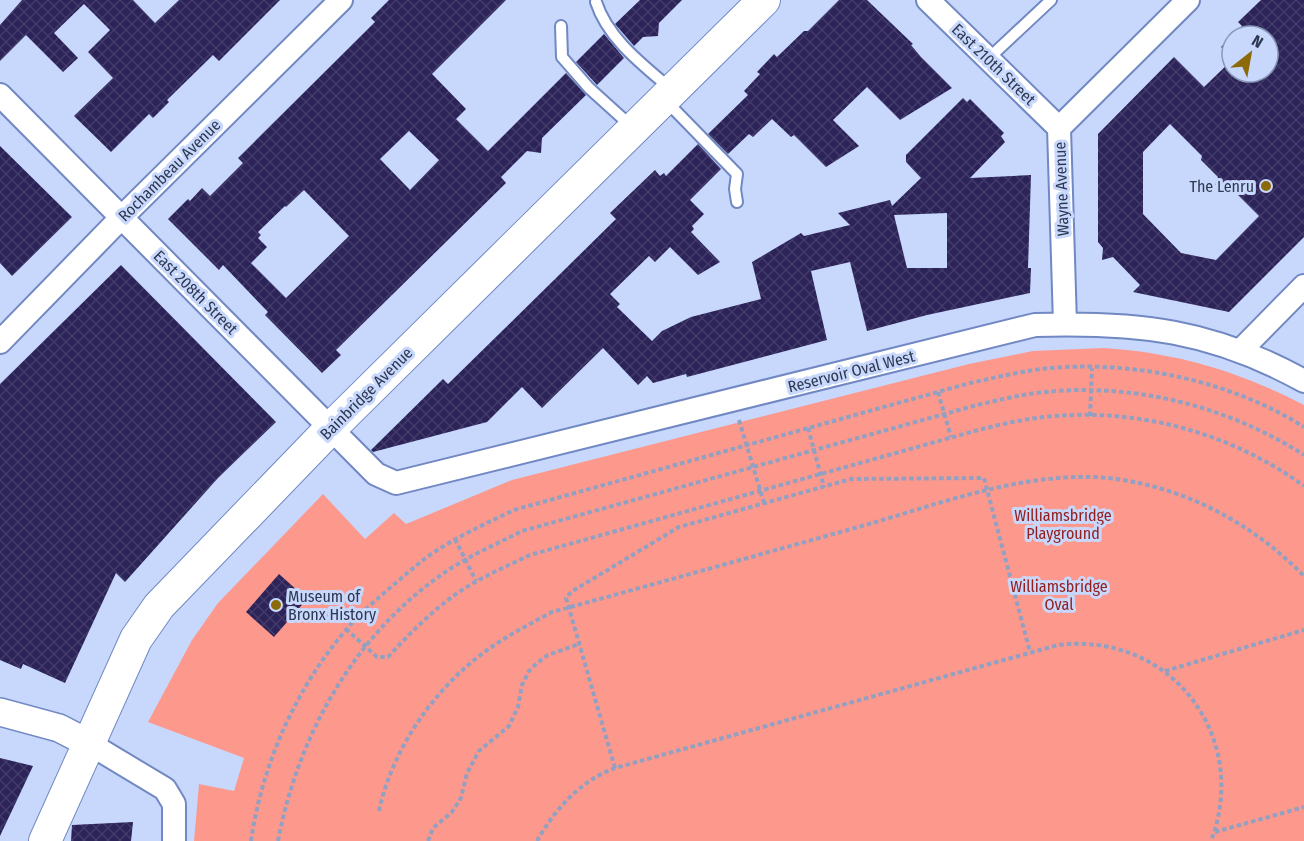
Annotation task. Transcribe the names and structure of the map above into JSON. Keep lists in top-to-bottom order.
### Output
{
  "streets": {
    "main road": ["Bainbridge Avenue"],
    "street": [
      "East 210th Street",
      "Rochambeau Avenue",
      "Wayne Avenue",
      "East 208th Street",
      "Reservoir Oval West"
    ]
  },
  "crossings": [
    ["East 210th Street", "Wayne Avenue"],
    ["Rochambeau Avenue", "East 208th Street"],
    ["Wayne Avenue", "Reservoir Oval West"],
    ["East 208th Street", "Reservoir Oval West"],
    ["East 208th Street", "Bainbridge Avenue"]
  ],
  "parks": ["Williamsbridge Playground", "Williamsbridge Oval"],
  "places": ["The Lenru", "Museum of Bronx History"],
  "north": "top right"
}
